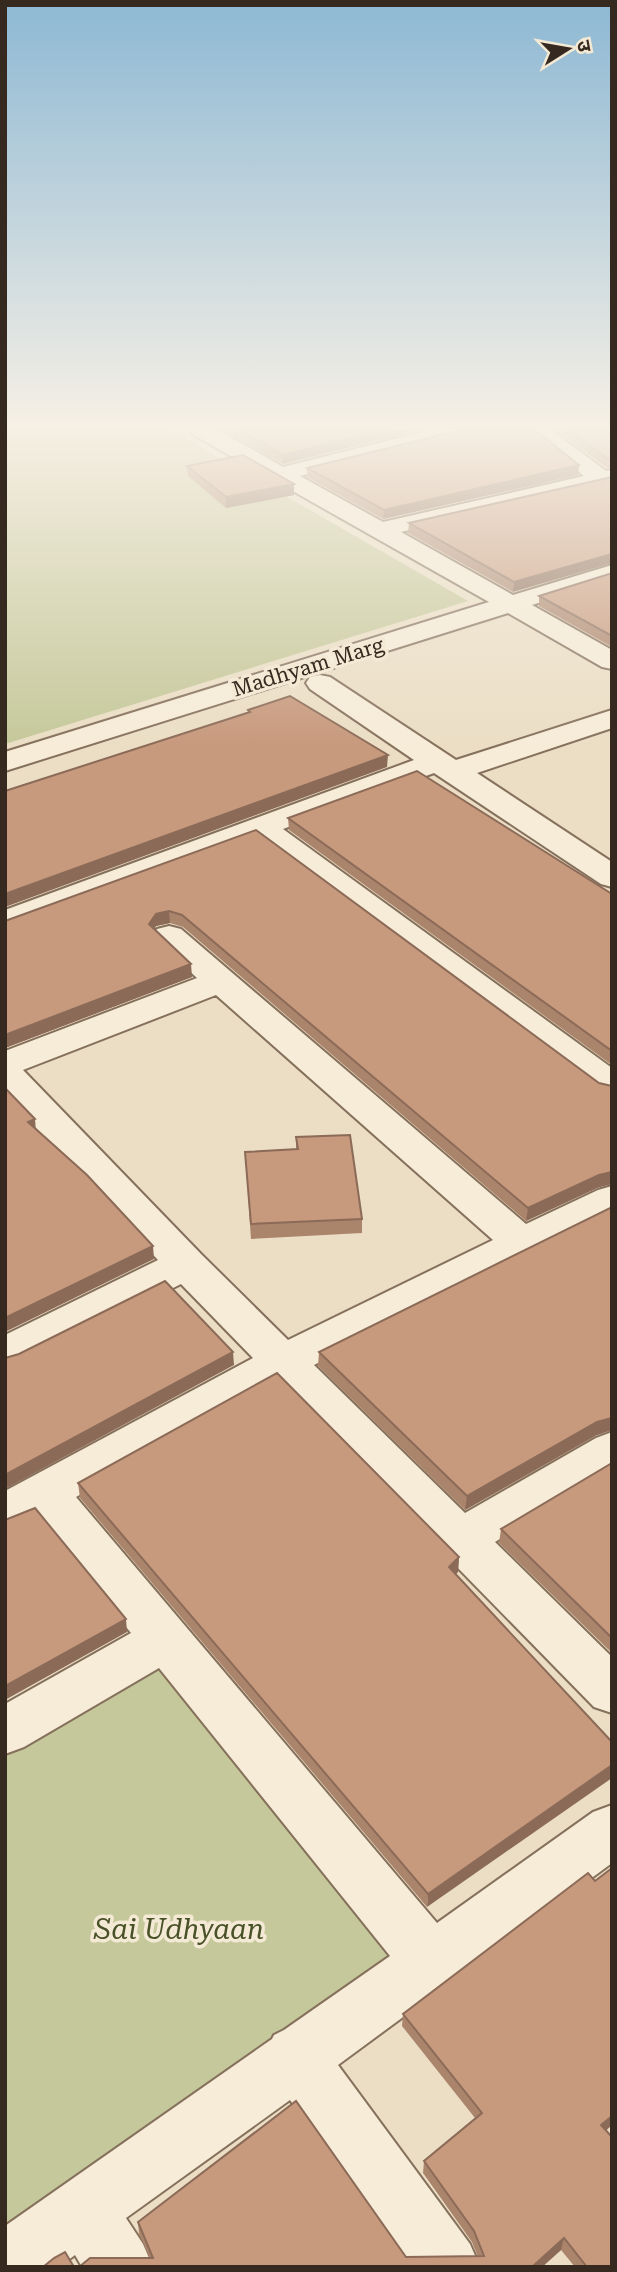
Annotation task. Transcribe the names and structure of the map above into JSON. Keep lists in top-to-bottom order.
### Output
{
  "streets": {
    "street": ["Madhyam Marg"]
  },
  "parks": ["Sai Udhyaan"],
  "north": "right"
}
